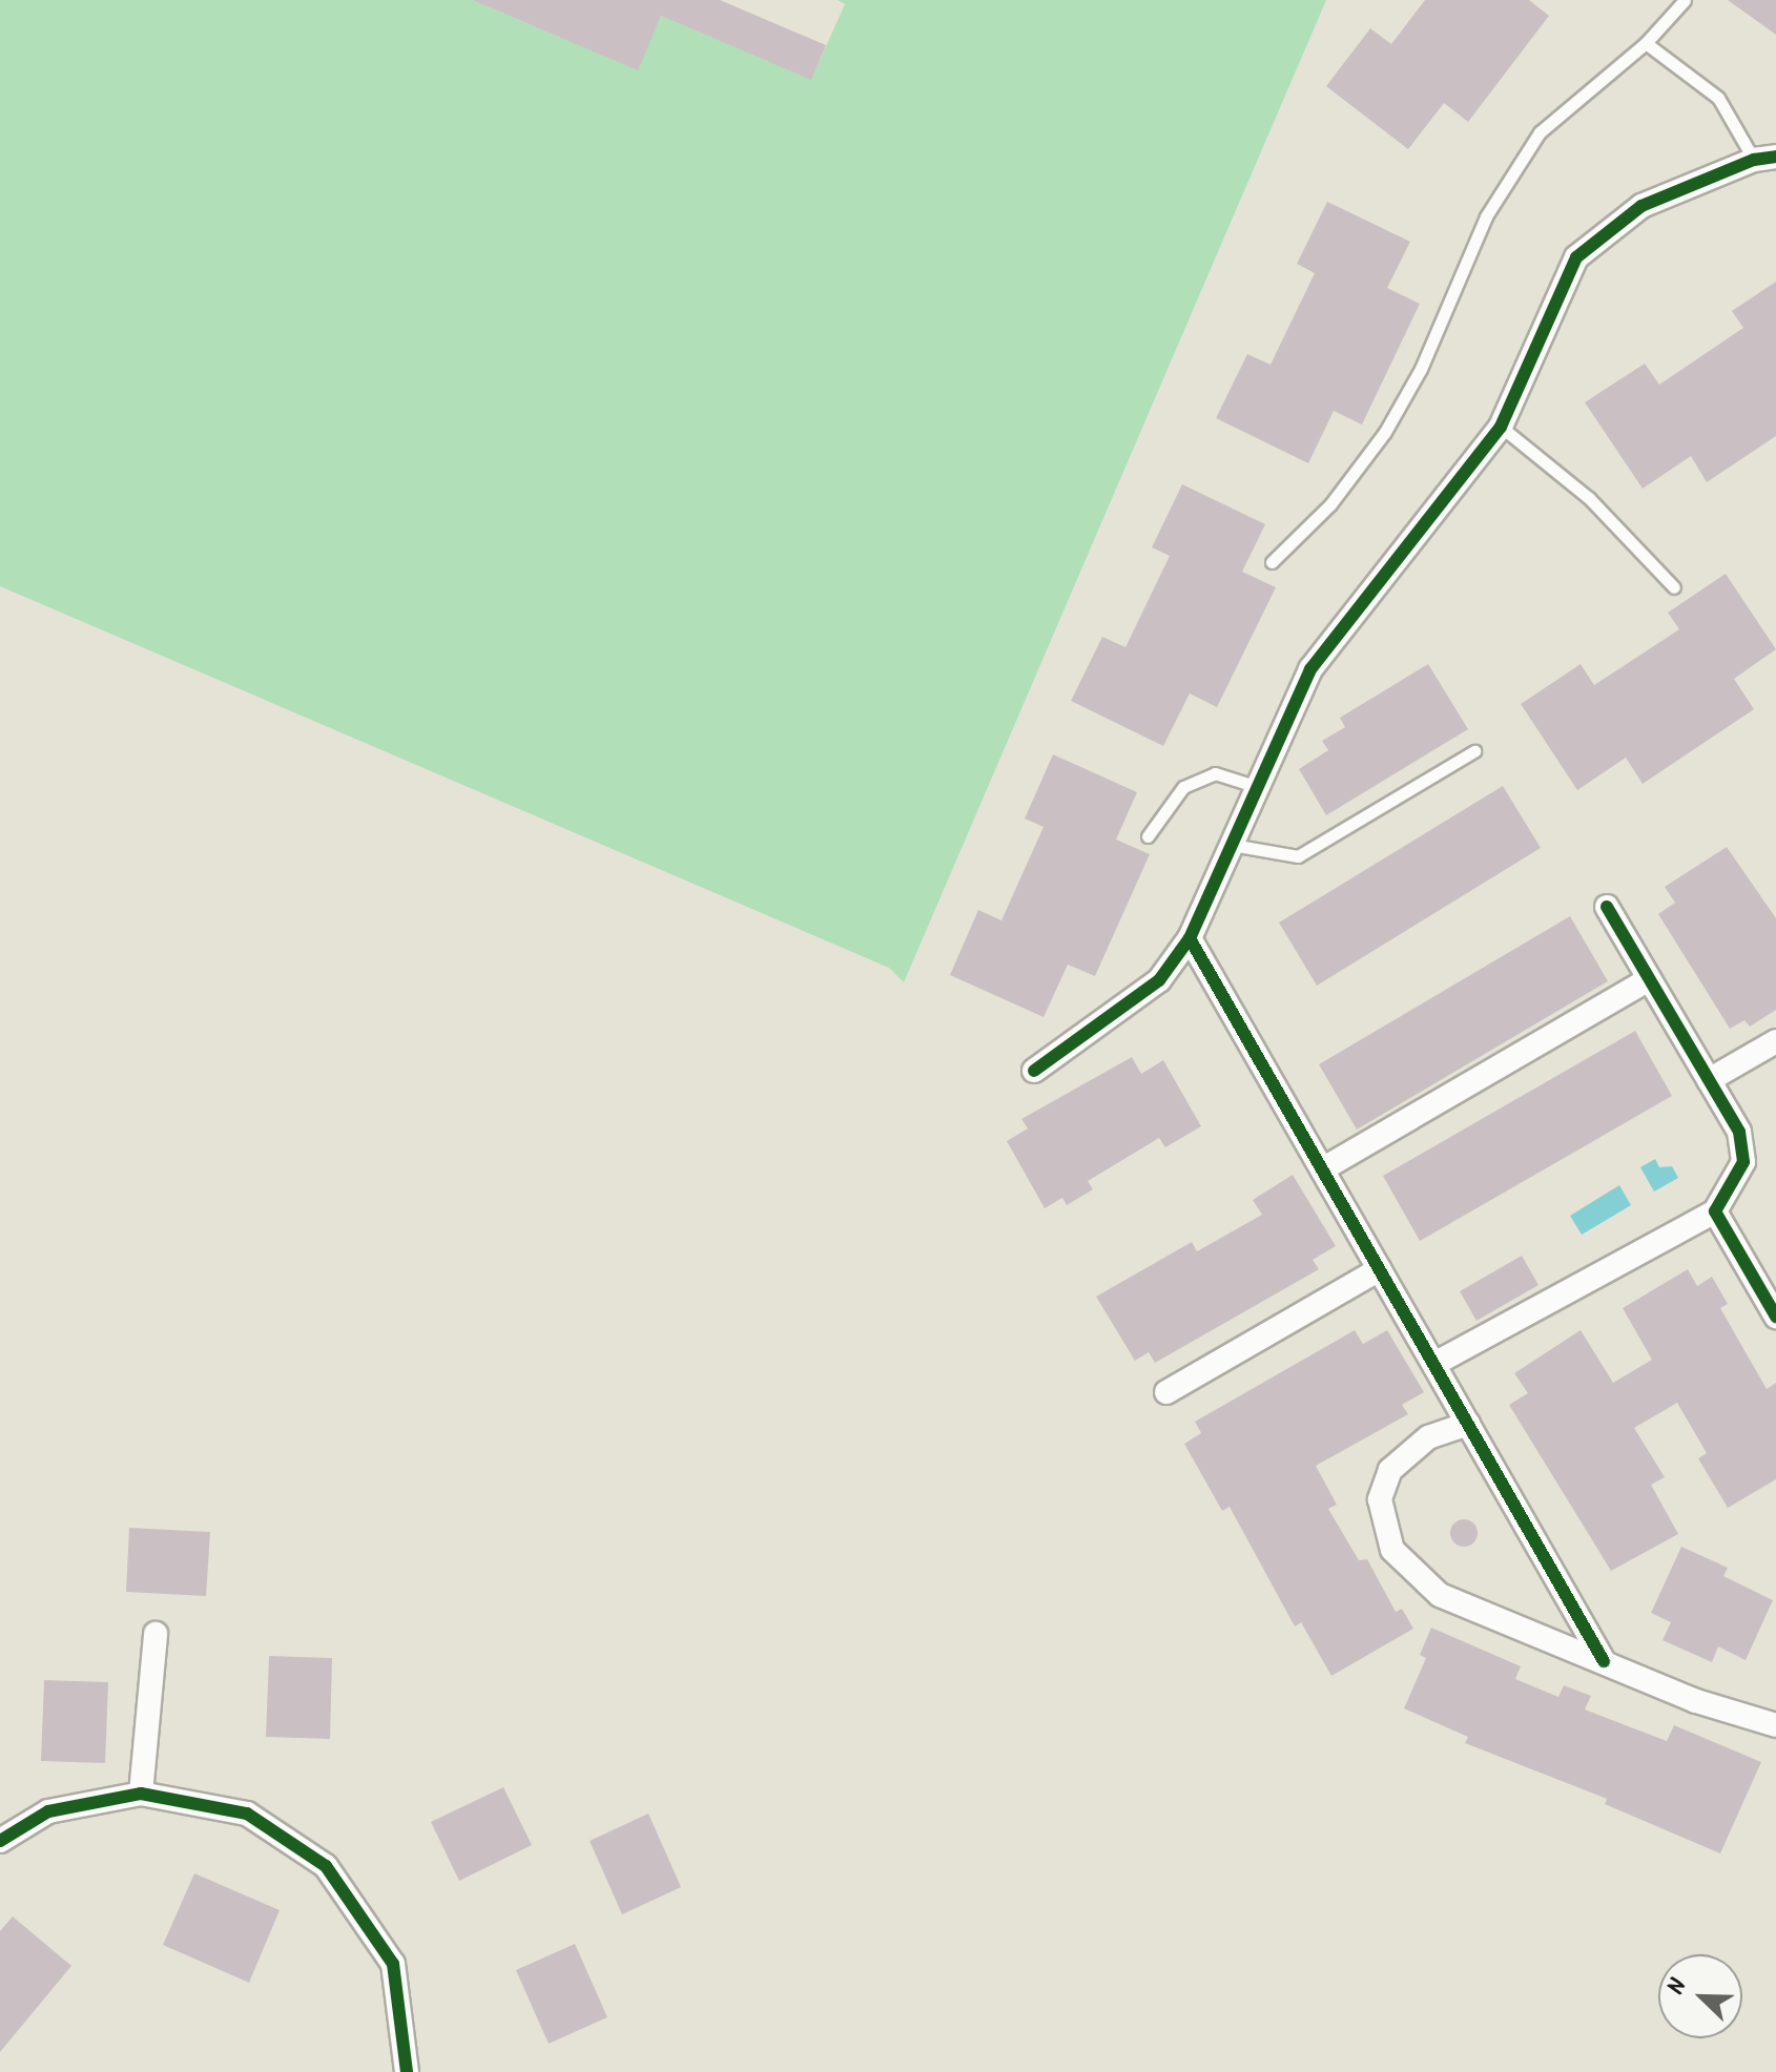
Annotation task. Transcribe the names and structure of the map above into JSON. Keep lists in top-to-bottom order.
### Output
{
  "north": "top left"
}
